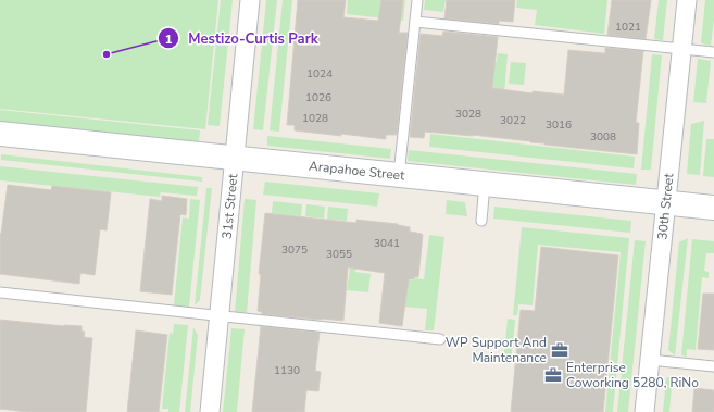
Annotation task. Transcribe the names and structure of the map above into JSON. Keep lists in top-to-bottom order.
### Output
{
  "streets": {
    "street": ["Arapahoe Street", "31st Street", "30th Street"]
  },
  "crossings": [
    ["Arapahoe Street", "31st Street"],
    ["Arapahoe Street", "30th Street"]
  ],
  "places": {
    "other": ["Mestizo-Curtis Park"],
    "office": ["WP Support And Maintenance", "Enterprise Coworking 5280, RiNo"]
  },
  "house_numbers": [
    "1021",
    "1024",
    "1026",
    "3028",
    "1028",
    "3022",
    "3016",
    "3008",
    "3041",
    "3075",
    "3055",
    "1130"
  ]
}
